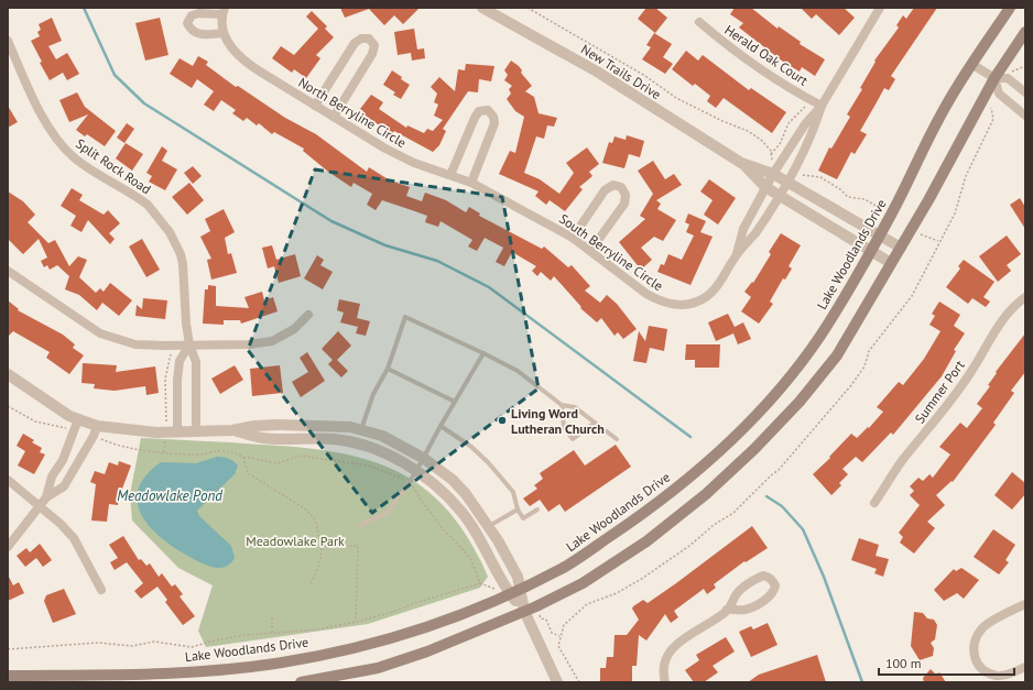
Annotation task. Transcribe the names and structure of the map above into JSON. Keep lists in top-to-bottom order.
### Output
{
  "streets": {
    "main road": ["Lake Woodlands Drive"],
    "street": [
      "Herald Oak Court",
      "New Trails Drive",
      "North Berryline Circle",
      "Split Rock Road",
      "South Berryline Circle",
      "Summer Port"
    ]
  },
  "crossings": [
    ["Herald Oak Court", "South Berryline Circle"],
    ["New Trails Drive", "South Berryline Circle"],
    ["New Trails Drive", "Lake Woodlands Drive"],
    ["North Berryline Circle", "South Berryline Circle"]
  ],
  "water": ["Meadowlake Pond"],
  "parks": ["Meadowlake Park"],
  "places": ["Living Word Lutheran Church"],
  "scale_bar": "100 m"
}
